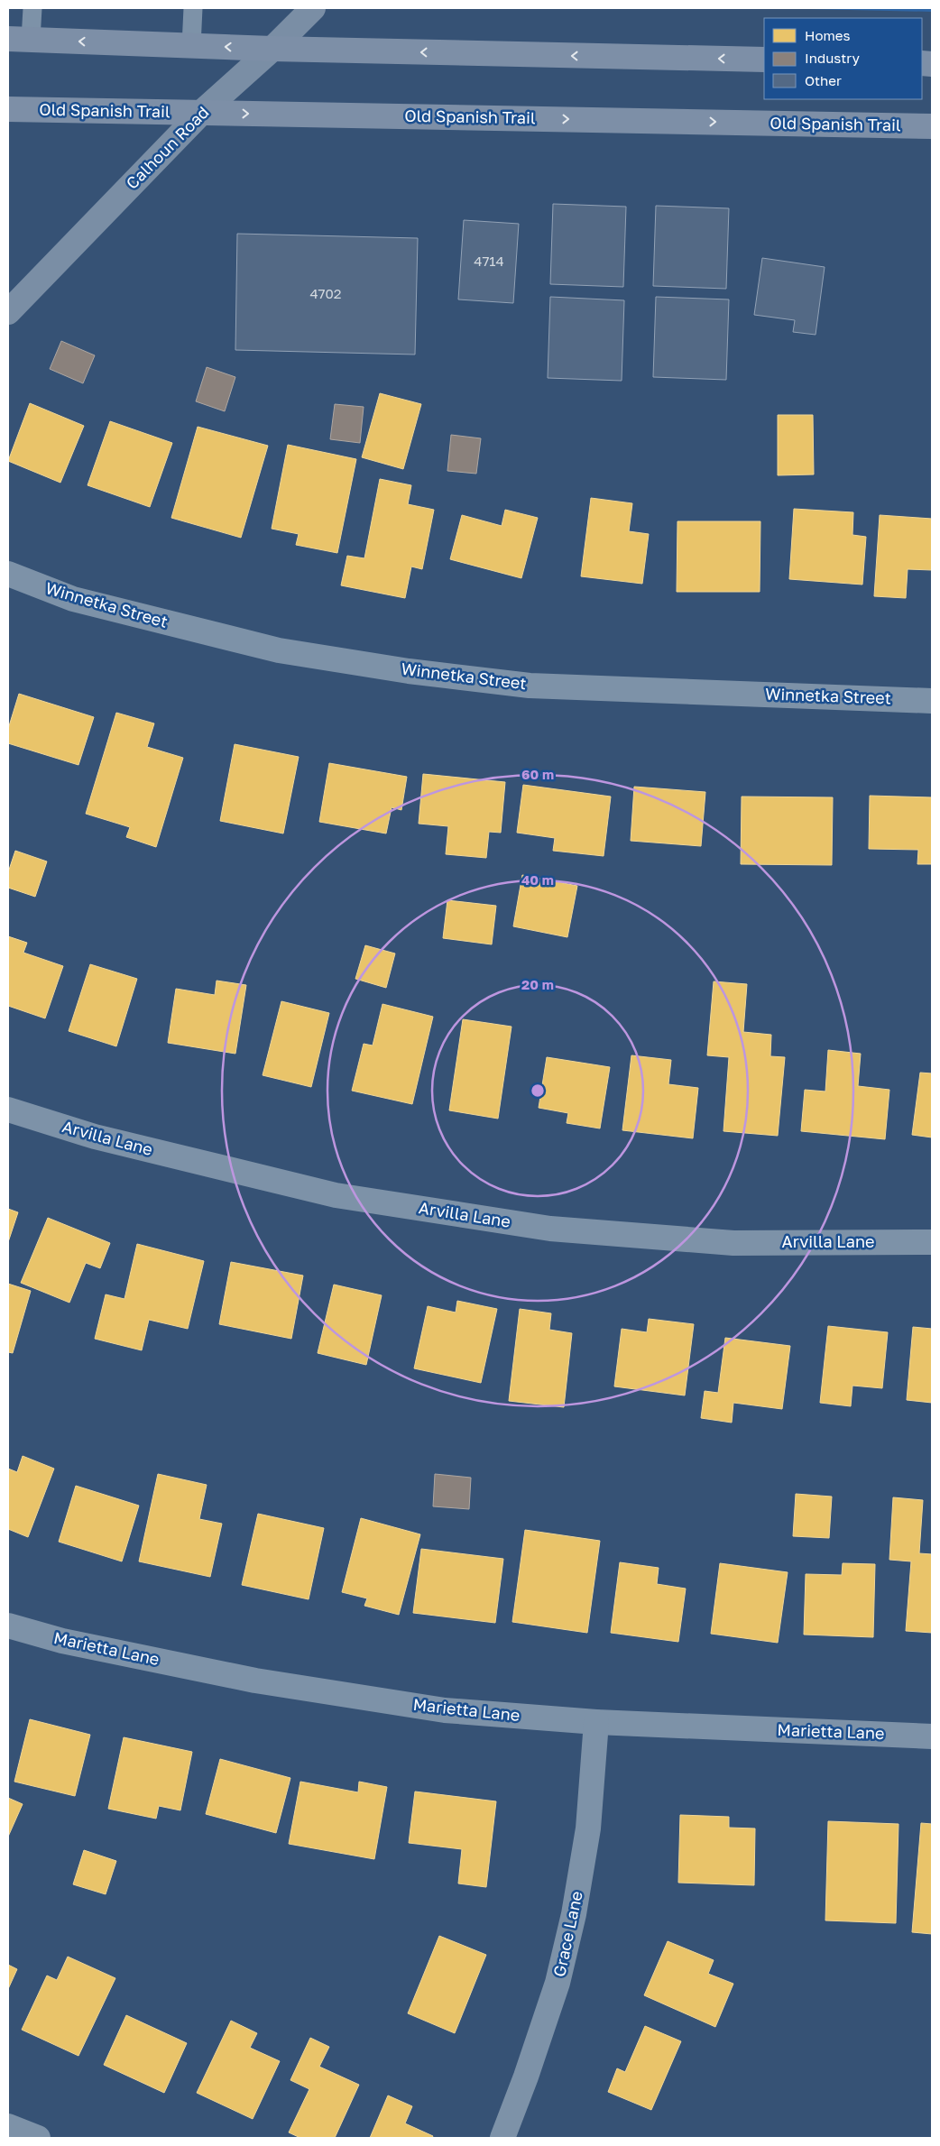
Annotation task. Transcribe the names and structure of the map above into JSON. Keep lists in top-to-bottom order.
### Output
{
  "streets": {
    "main road": ["Old Spanish Trail"],
    "street": [
      "Calhoun Road",
      "Winnetka Street",
      "Arvilla Lane",
      "Marietta Lane",
      "Grace Lane"
    ]
  },
  "crossings": [
    ["Old Spanish Trail", "Calhoun Road"],
    ["Marietta Lane", "Grace Lane"]
  ],
  "house_numbers": ["4714", "4702"],
  "legend": ["Homes", "Industry", "Other"],
  "rings": ["60 m", "40 m", "20 m"]
}
